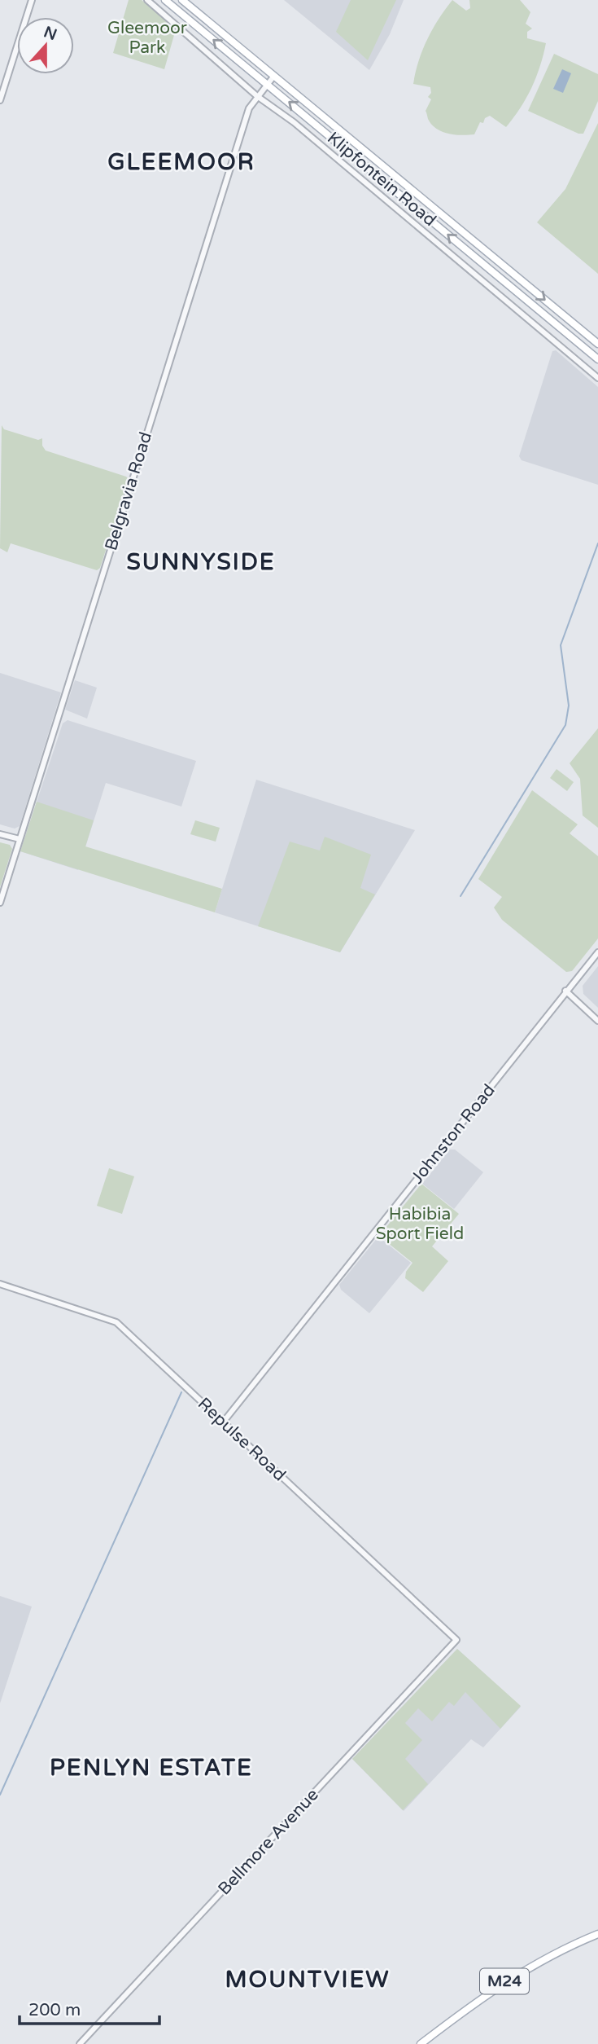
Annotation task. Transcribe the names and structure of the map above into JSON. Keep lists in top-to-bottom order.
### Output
{
  "streets": {
    "main road": ["Klipfontein Road", "M24"],
    "street": [
      "Belgravia Road",
      "Johnston Road",
      "Repulse Road",
      "Bellmore Avenue"
    ]
  },
  "crossings": [
    ["Klipfontein Road", "Belgravia Road"],
    ["Johnston Road", "Repulse Road"],
    ["Repulse Road", "Bellmore Avenue"]
  ],
  "districts": [
    "GLEEMOOR",
    "SUNNYSIDE",
    "PENLYN ESTATE",
    "MOUNTVIEW"
  ],
  "parks": ["Gleemoor Park", "Habibia Sport Field"],
  "scale_bar": "200 m",
  "north": "top"
}
